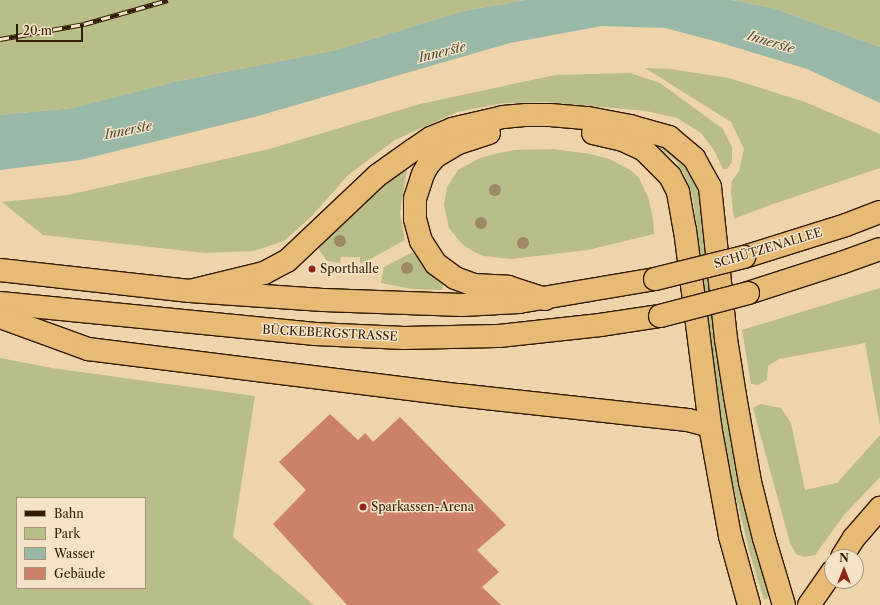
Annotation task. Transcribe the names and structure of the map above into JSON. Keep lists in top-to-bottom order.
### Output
{
  "streets": {
    "highway": ["SCHÜTZENALLEE", "BÜCKEBERGSTRASSE"]
  },
  "water": ["Innerste"],
  "places": ["Sporthalle", "Sparkassen-Arena"],
  "legend": [
    "Bahn",
    "Park",
    "Wasser",
    "Gebäude"
  ],
  "scale_bar": "20 m",
  "north": "top"
}
